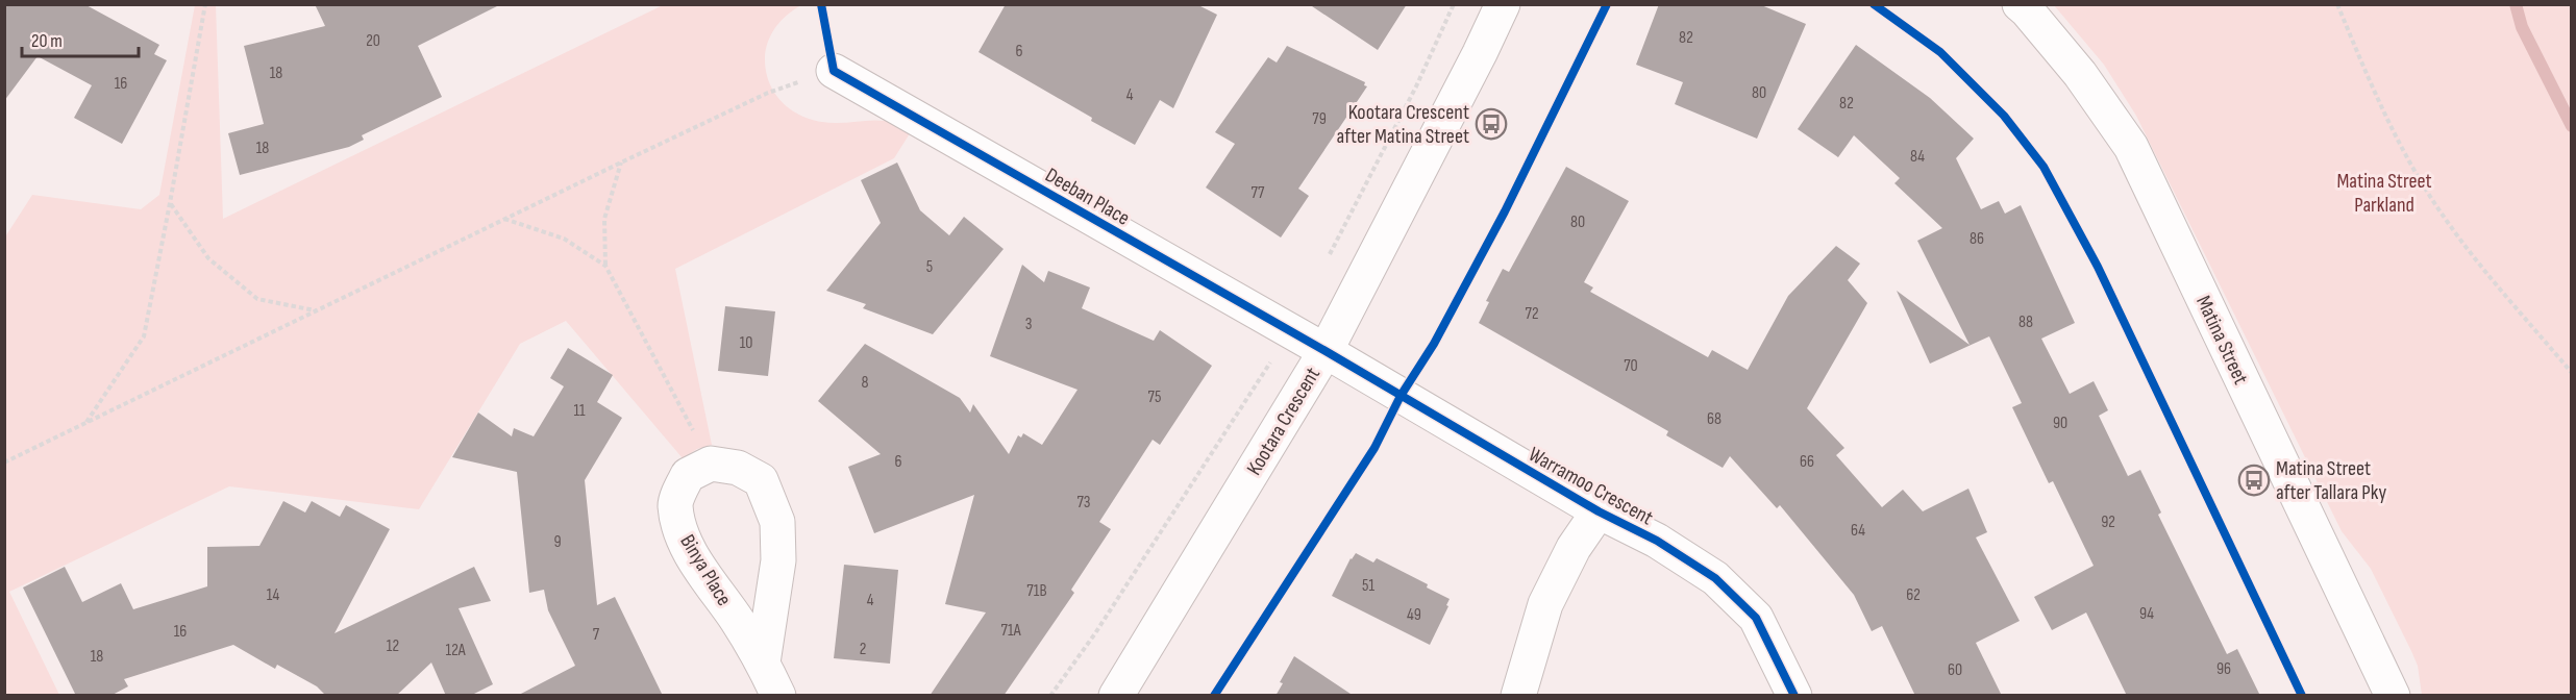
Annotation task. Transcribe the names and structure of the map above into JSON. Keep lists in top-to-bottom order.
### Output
{
  "streets": {
    "street": [
      "Deeban Place",
      "Matina Street",
      "Kootara Crescent",
      "Warramoo Crescent",
      "Binya Place"
    ]
  },
  "crossings": [
    ["Deeban Place", "Kootara Crescent"],
    ["Deeban Place", "Warramoo Crescent"],
    ["Kootara Crescent", "Warramoo Crescent"]
  ],
  "parks": ["Matina Street Parkland"],
  "places": {
    "bus stop": ["Kootara Crescent after Matina Street", "Matina Street after Tallara Pky"]
  },
  "house_numbers": [
    "82",
    "20",
    "6",
    "18",
    "16",
    "80",
    "4",
    "82",
    "79",
    "18",
    "84",
    "77",
    "80",
    "86",
    "5",
    "72",
    "88",
    "3",
    "10",
    "70",
    "8",
    "75",
    "11",
    "68",
    "90",
    "6",
    "66",
    "73",
    "92",
    "64",
    "9",
    "51",
    "71B",
    "14",
    "62",
    "4",
    "94",
    "49",
    "71A",
    "16",
    "7",
    "12",
    "2",
    "12A",
    "18",
    "96",
    "60"
  ],
  "scale_bar": "20 m"
}
